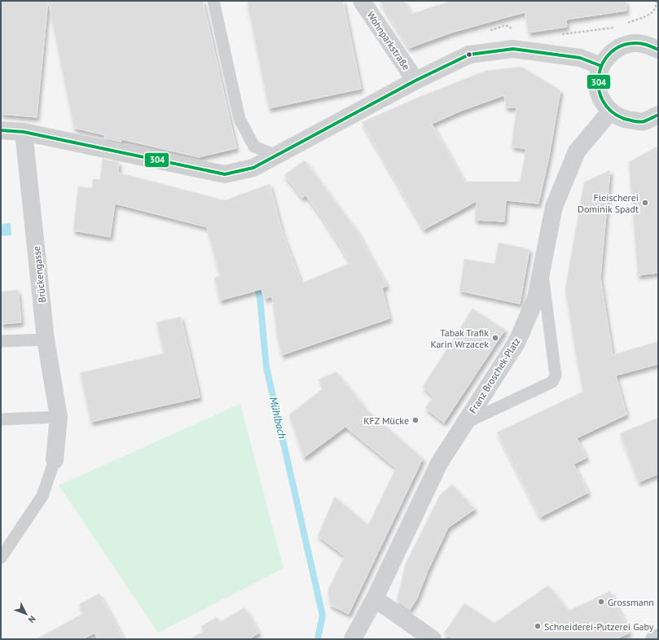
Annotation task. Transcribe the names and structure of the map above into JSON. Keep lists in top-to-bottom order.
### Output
{
  "streets": {
    "street": ["Wohnparkstraße", "Brückengasse", "Franz Broschek-Platz"]
  },
  "water": ["Mühlbach"],
  "places": [
    "Fleischerei Dominik Spadt",
    "Tabak Trafik Karin Wrzacek",
    "KFZ Mücke",
    "Grossmann",
    "Schneiderei-Putzerei Gaby"
  ],
  "lines": ["transit line 304"],
  "north": "bottom right"
}
